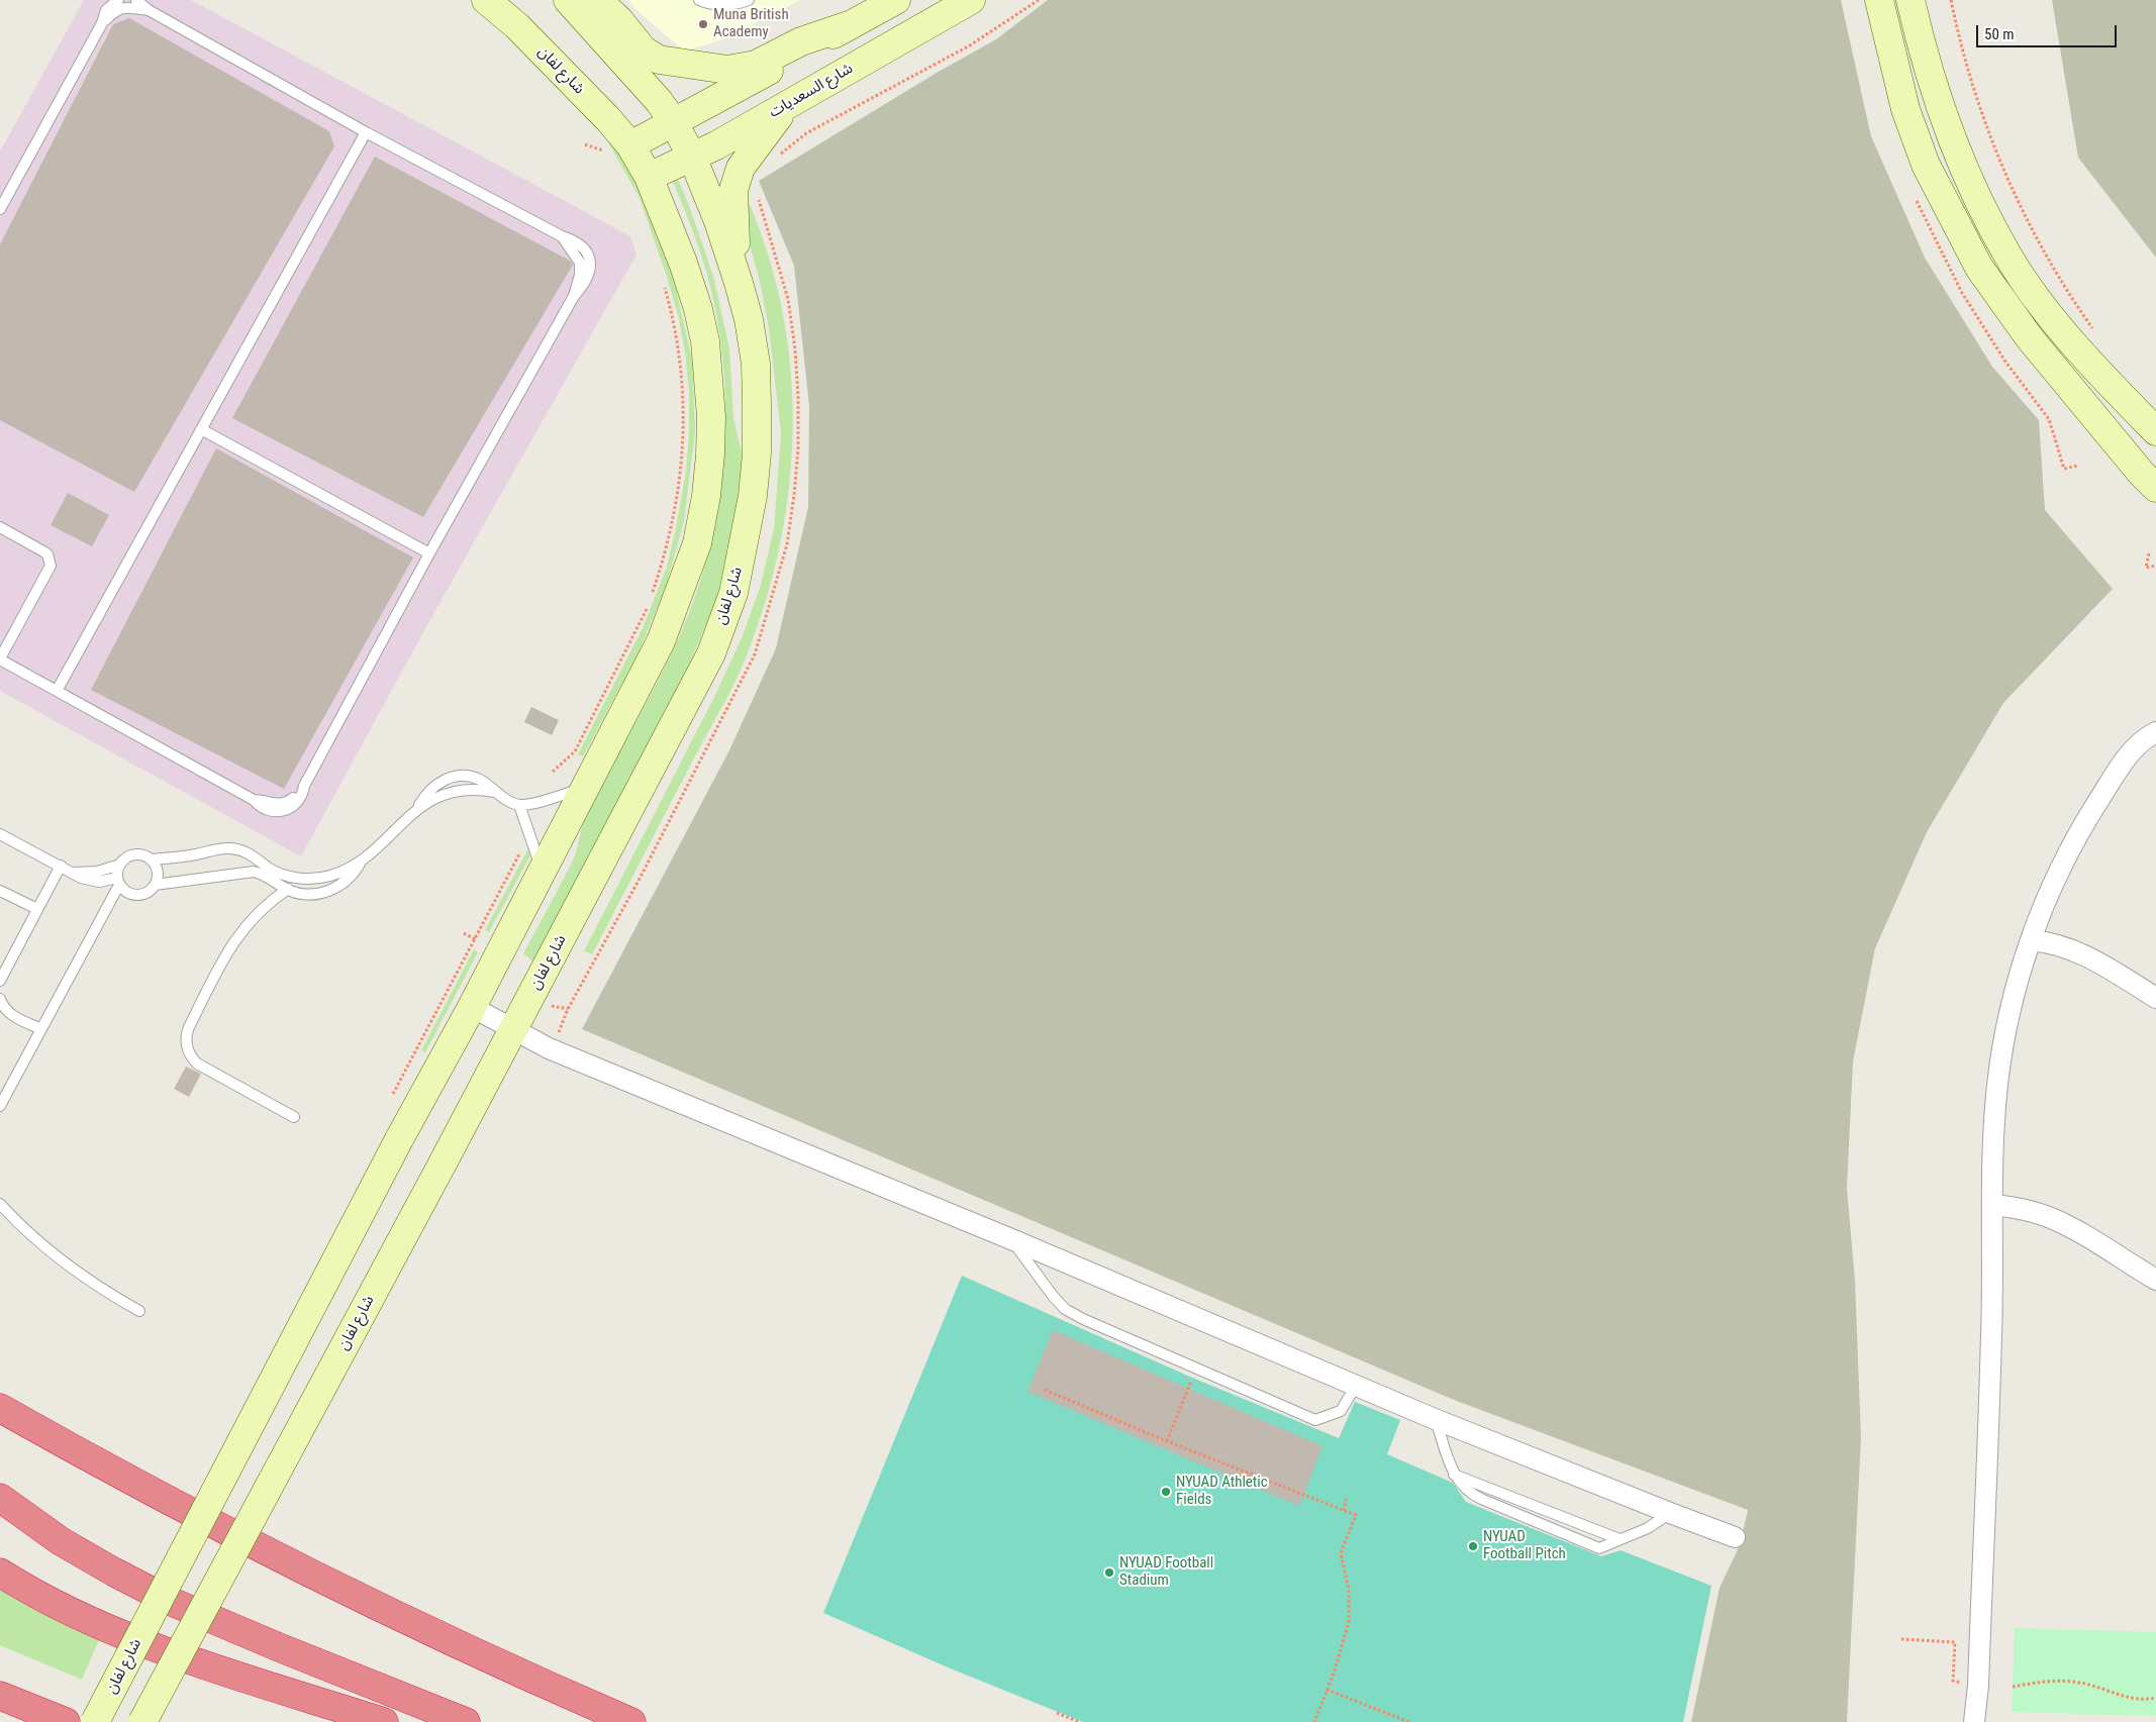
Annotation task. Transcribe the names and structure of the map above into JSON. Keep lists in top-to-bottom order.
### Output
{
  "streets": {
    "street": ["شارع لفان", "شارع السعديات"]
  },
  "crossings": [
    ["شارع لفان", "شارع السعديات"]
  ],
  "places": [
    "Muna British Academy",
    "NYUAD Athletic Fields",
    "NYUAD Football Pitch",
    "NYUAD Football Stadium"
  ],
  "scale_bar": "50 m"
}
